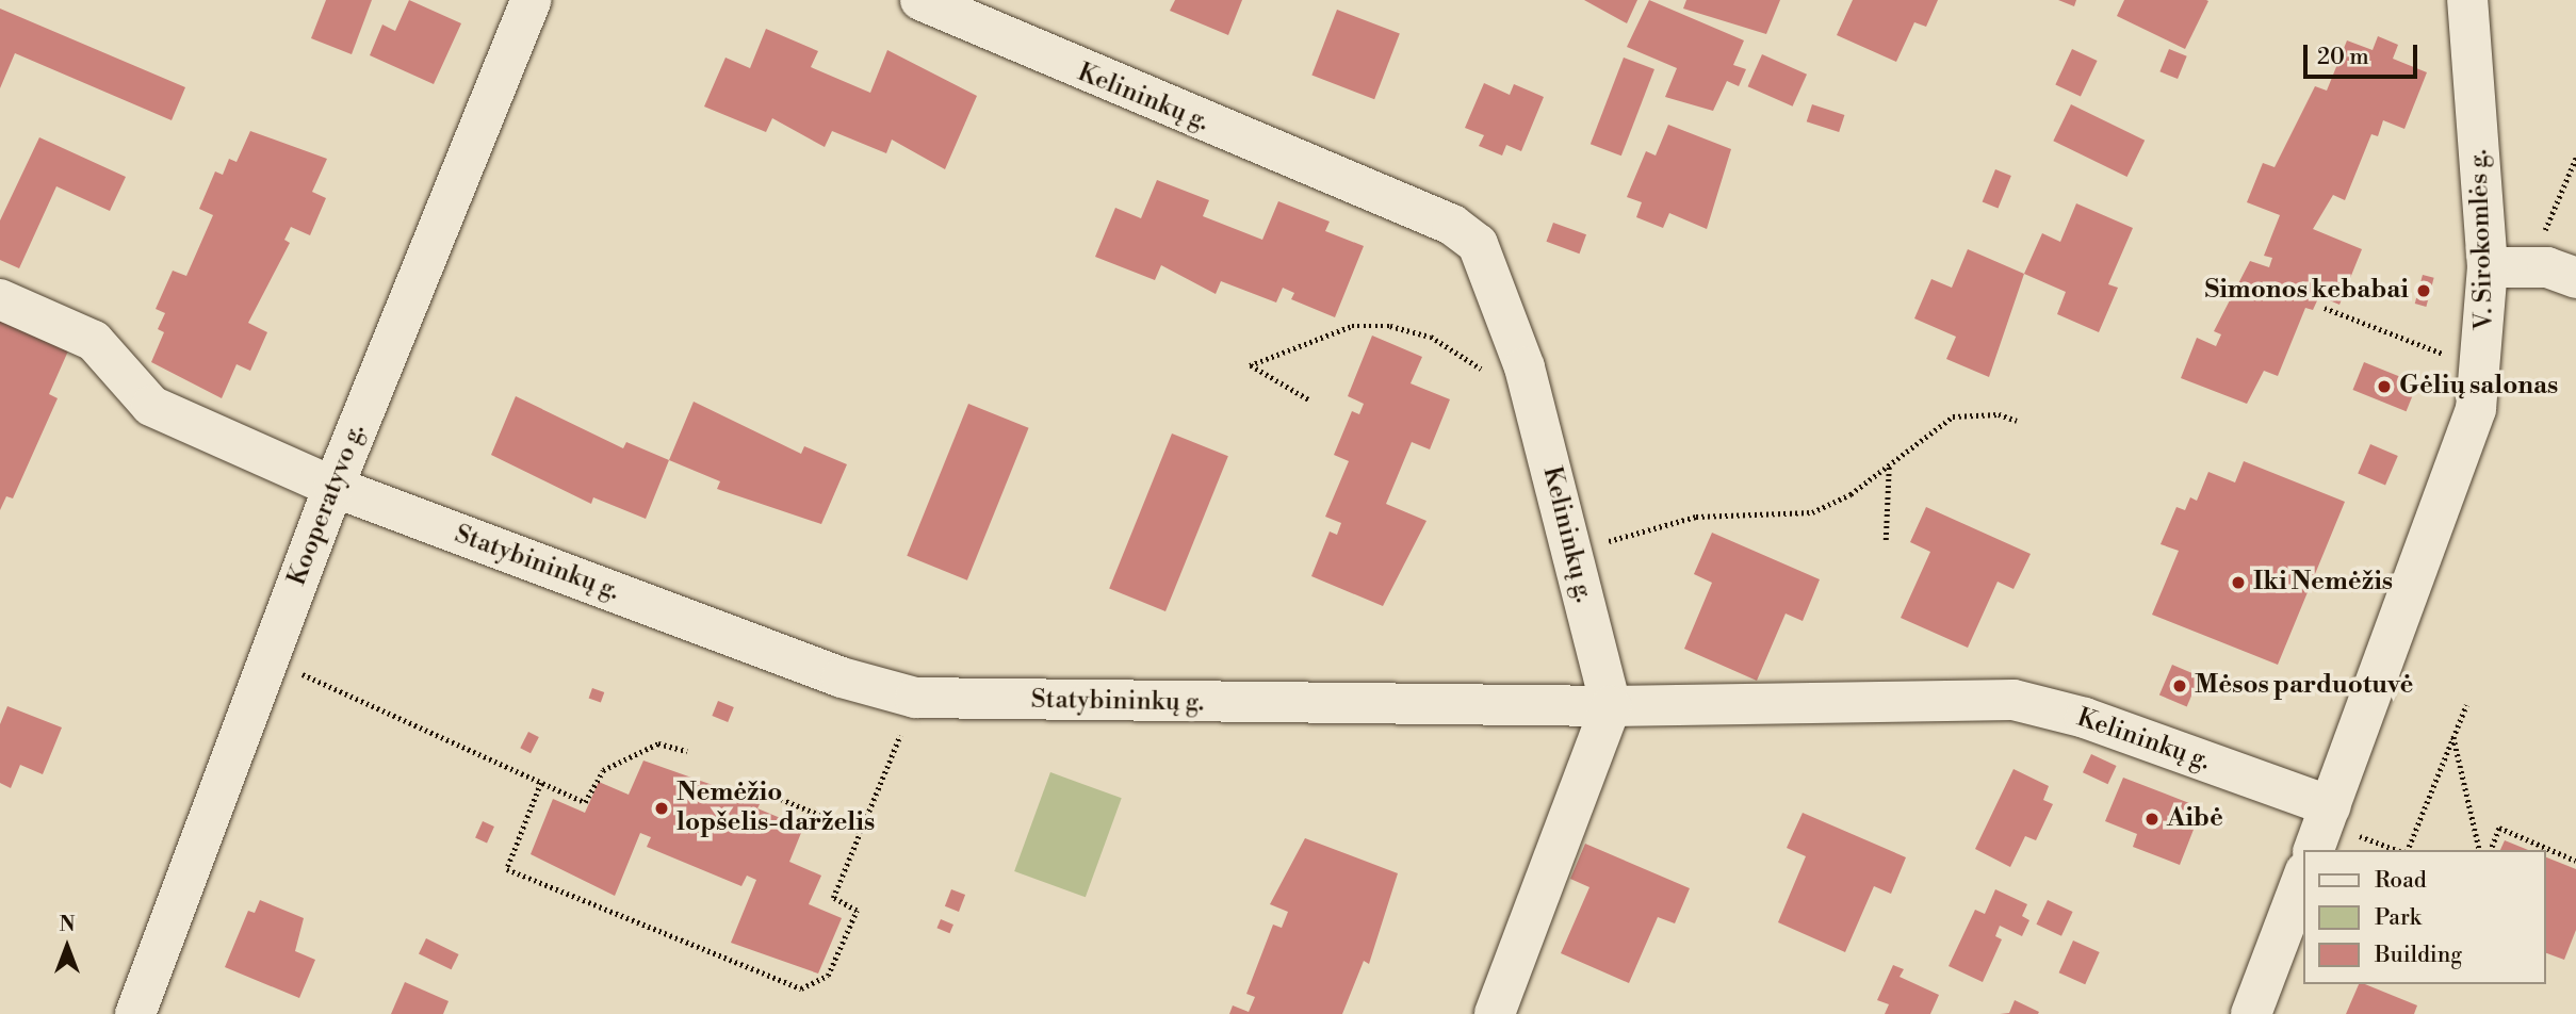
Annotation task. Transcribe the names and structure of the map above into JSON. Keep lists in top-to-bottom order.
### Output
{
  "streets": {
    "street": [
      "Kelininkų g.",
      "V. Sirokomlės g.",
      "Kooperatyvo g.",
      "Statybininkų g."
    ]
  },
  "crossings": [
    ["Kelininkų g.", "V. Sirokomlės g."],
    ["Kelininkų g.", "Statybininkų g."],
    ["Kooperatyvo g.", "Statybininkų g."]
  ],
  "places": [
    "Simonos kebabai",
    "Gėlių salonas",
    "Iki Nemėžis",
    "Mėsos parduotuvė",
    "Nemėžio lopšelis-darželis",
    "Aibė"
  ],
  "legend": ["Road", "Park", "Building"],
  "scale_bar": "20 m",
  "north": "top"
}
